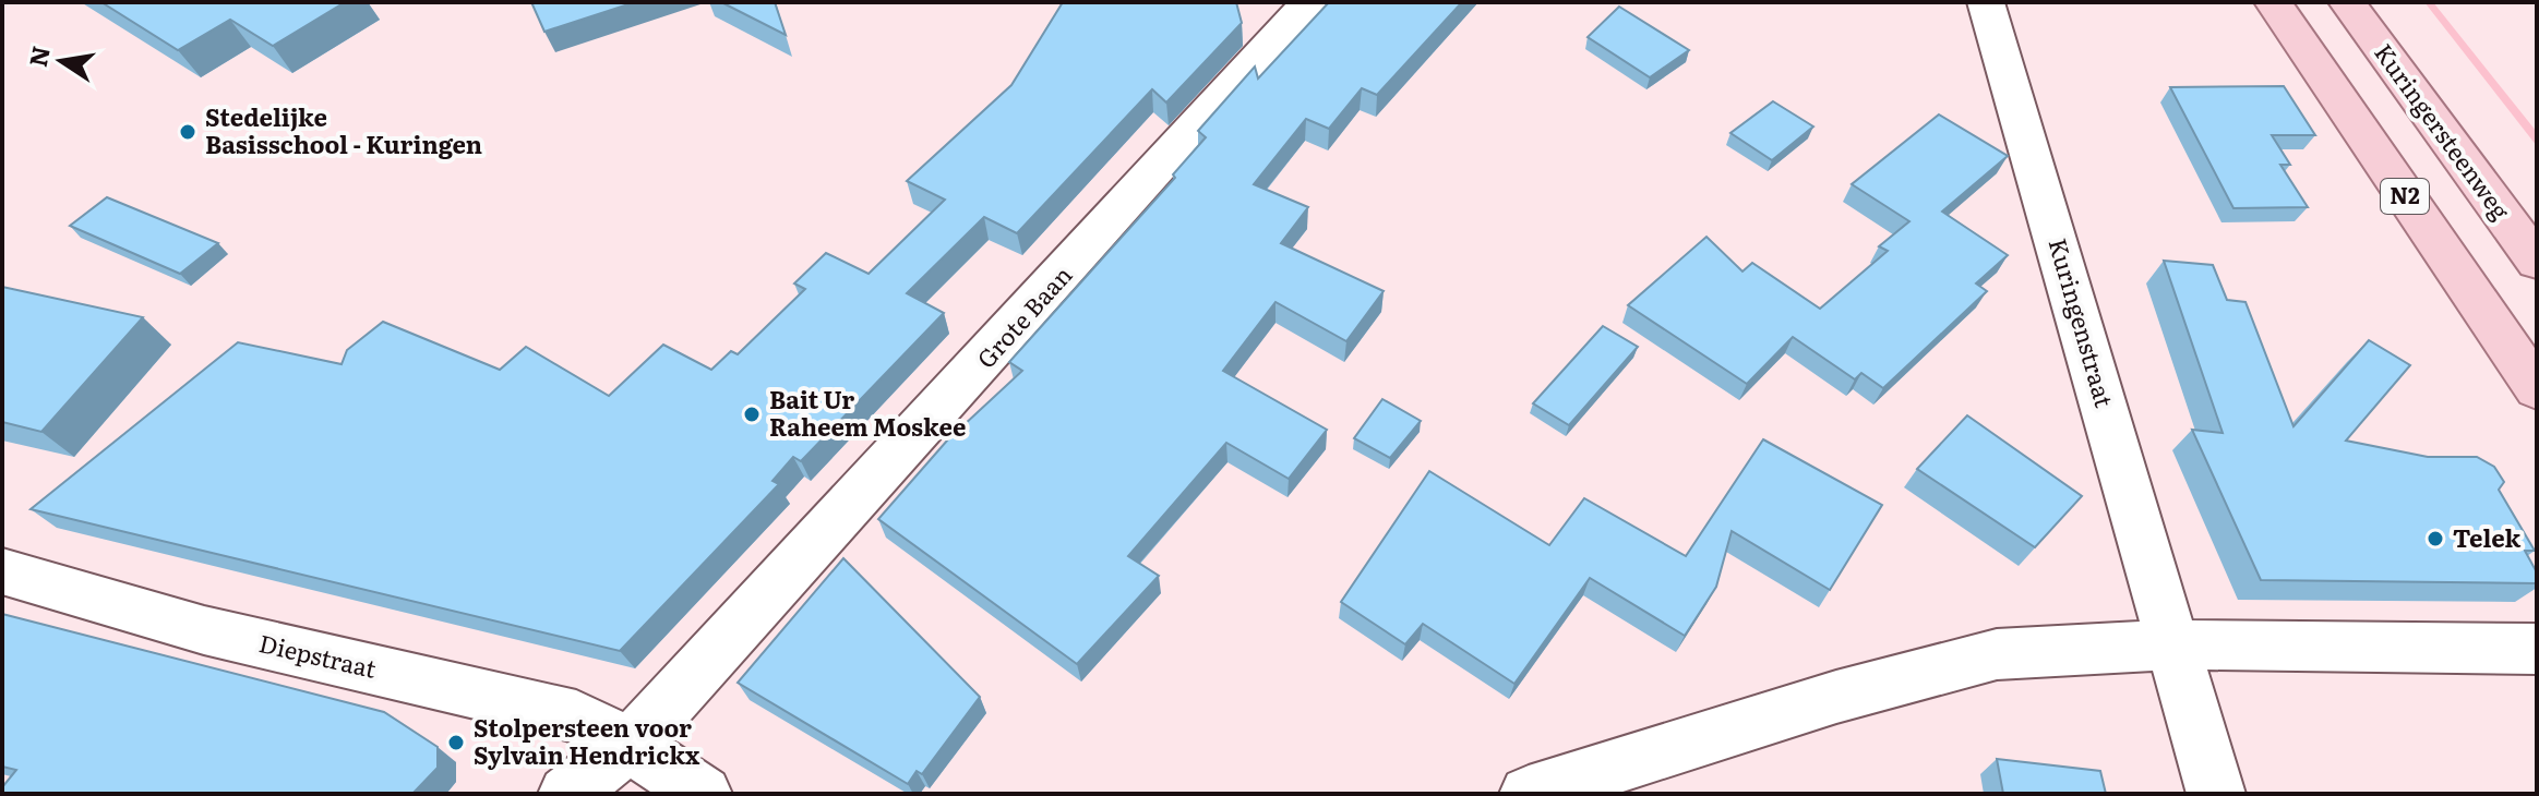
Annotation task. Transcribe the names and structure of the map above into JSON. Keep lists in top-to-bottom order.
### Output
{
  "streets": {
    "main road": ["Kuringersteenweg", "N2"],
    "street": ["Grote Baan", "Kuringenstraat", "Diepstraat"]
  },
  "crossings": [
    ["Grote Baan", "Diepstraat"]
  ],
  "places": [
    "Stedelijke Basisschool - Kuringen",
    "Bait Ur Raheem Moskee",
    "Telek",
    "Stolpersteen voor Sylvain Hendrickx"
  ],
  "north": "left"
}
